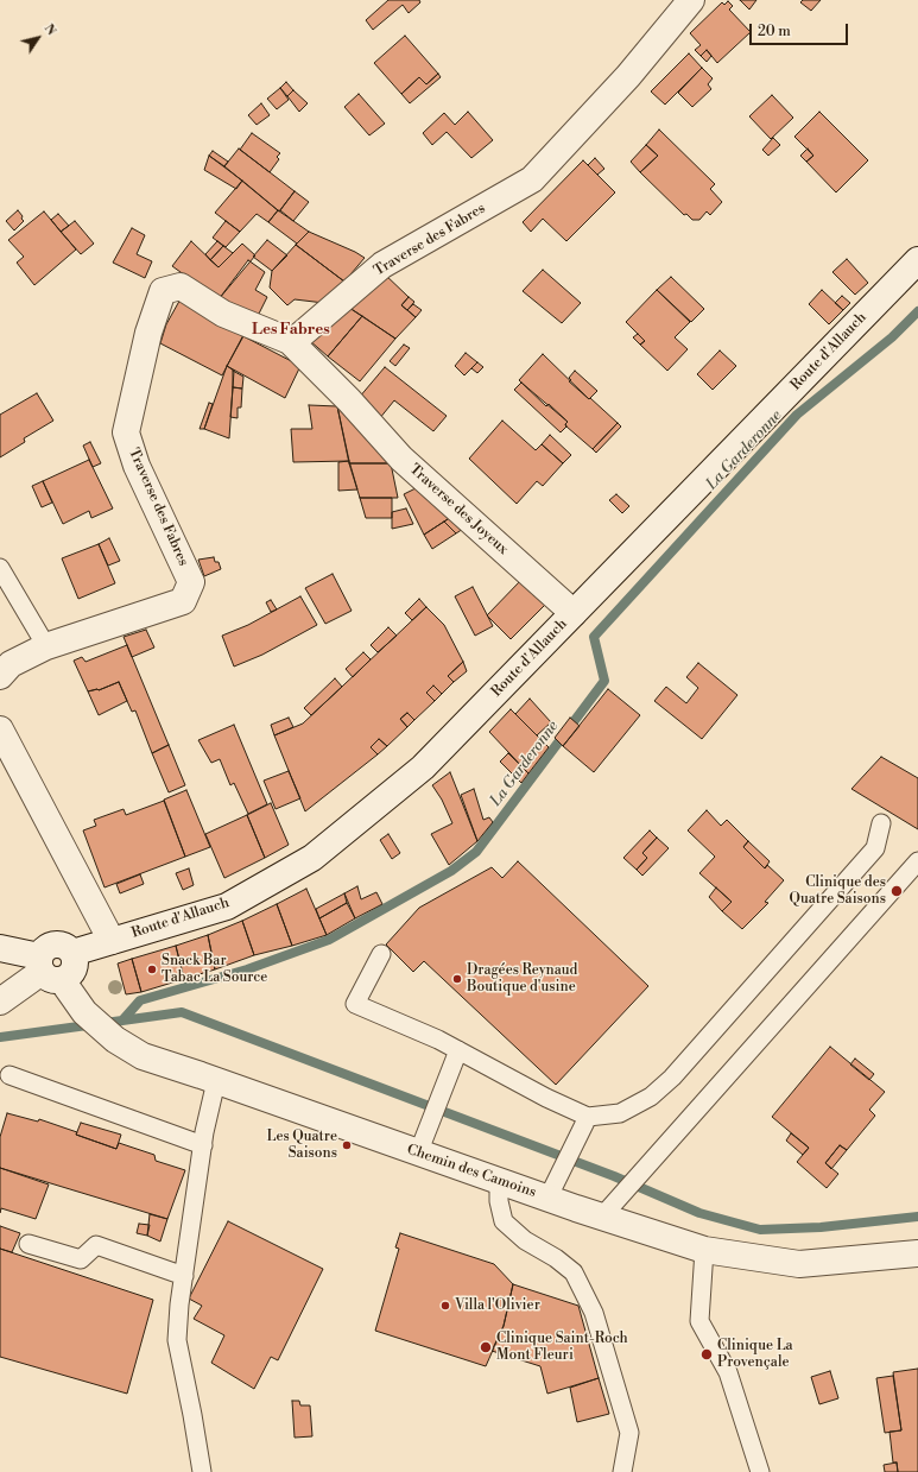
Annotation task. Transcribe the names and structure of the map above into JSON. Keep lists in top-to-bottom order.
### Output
{
  "streets": {
    "street": [
      "Traverse des Fabres",
      "Route d'Allauch",
      "Traverse des Joyeux",
      "Chemin des Camoins"
    ]
  },
  "crossings": [
    ["Traverse des Fabres", "Traverse des Joyeux"],
    ["Route d'Allauch", "Traverse des Joyeux"],
    ["Route d'Allauch", "Chemin des Camoins"]
  ],
  "districts": ["Les Fabres"],
  "water": ["La Garderonne"],
  "places": [
    "Clinique des Quatre Saisons",
    "Snack Bar Tabac La Source",
    "Dragées Reynaud Boutique d'usine",
    "Les Quatre Saisons",
    "Villa l'Olivier",
    "Clinique Saint-Roch Mont Fleuri",
    "Clinique La Provençale"
  ],
  "scale_bar": "20 m",
  "north": "top right"
}
